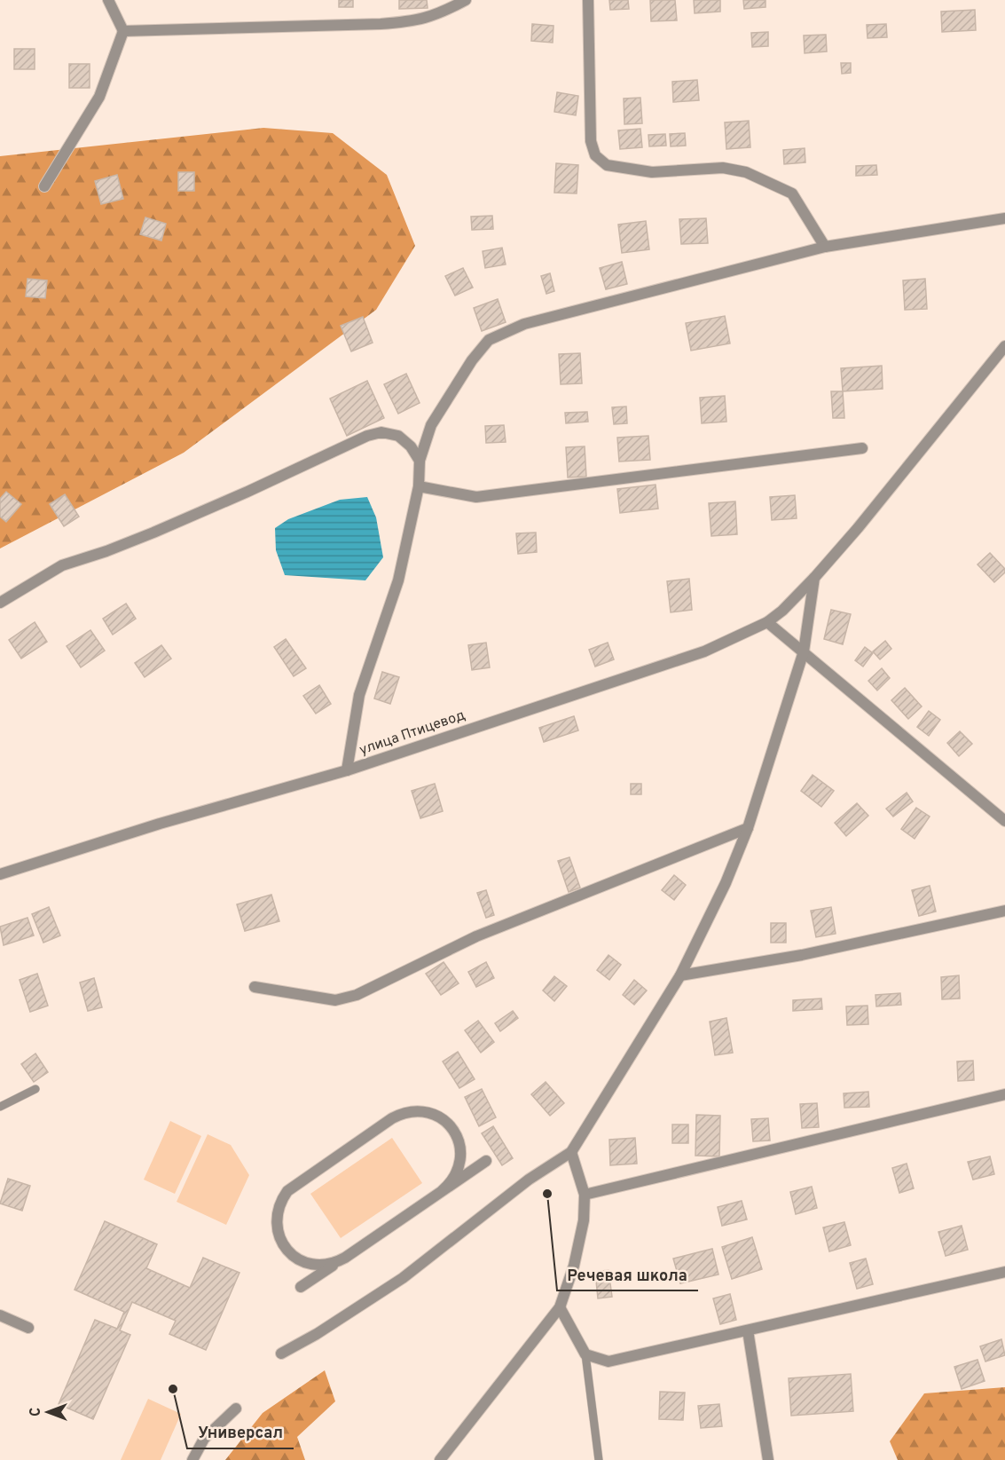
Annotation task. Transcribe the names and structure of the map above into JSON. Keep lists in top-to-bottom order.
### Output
{
  "streets": {
    "street": ["улица Птицевод"]
  },
  "places": ["Речевая школа", "Универсал"],
  "north": "left"
}
